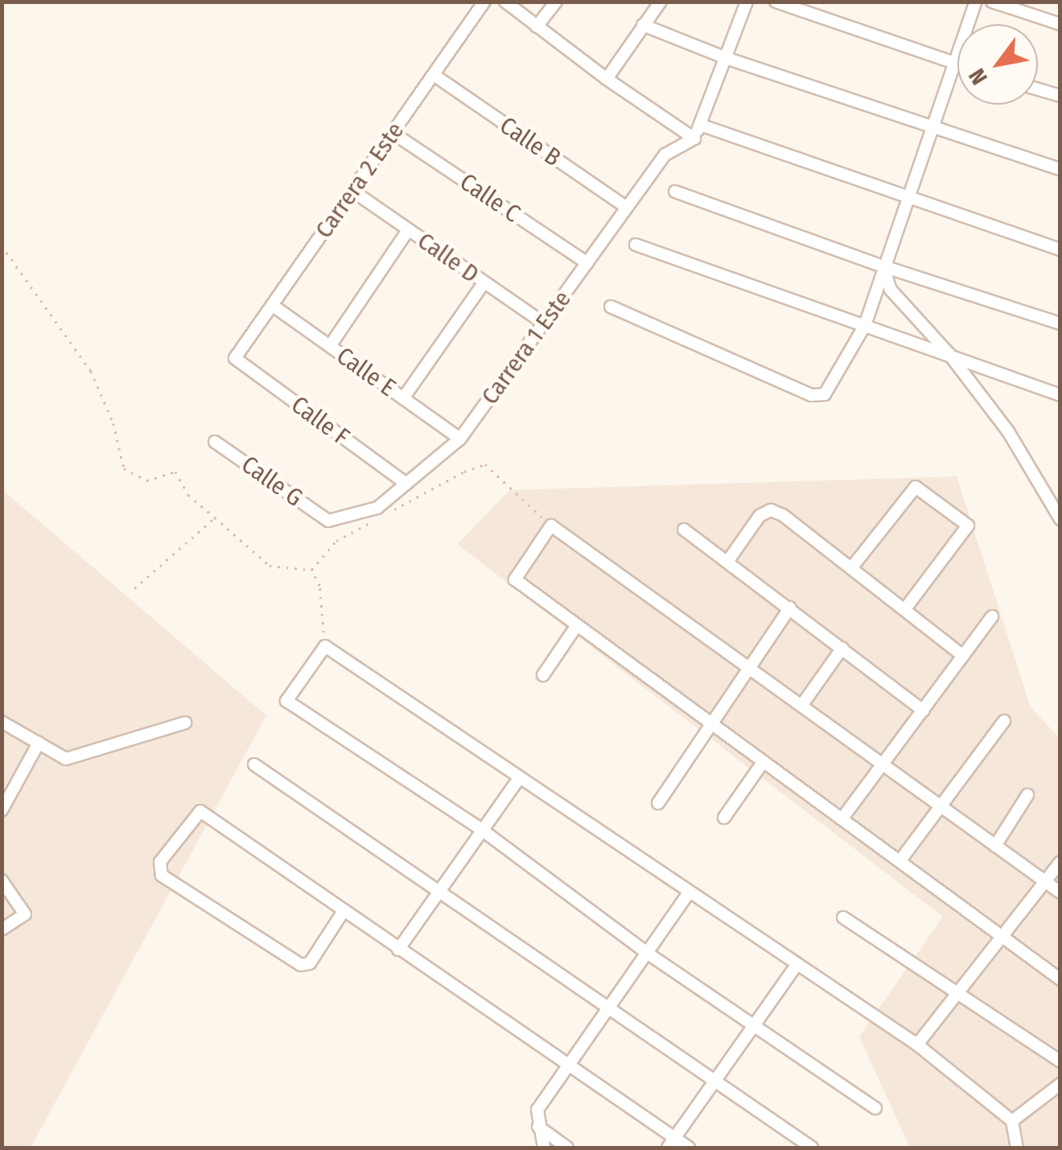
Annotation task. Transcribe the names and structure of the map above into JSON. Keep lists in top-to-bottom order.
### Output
{
  "streets": {
    "street": [
      "Calle B",
      "Carrera 2 Este",
      "Calle C",
      "Calle D",
      "Carrera 1 Este",
      "Calle E",
      "Calle F",
      "Calle G"
    ]
  },
  "crossings": [
    ["Calle B", "Carrera 2 Este"],
    ["Calle B", "Carrera 1 Este"],
    ["Carrera 2 Este", "Calle C"],
    ["Carrera 2 Este", "Calle D"],
    ["Carrera 2 Este", "Calle E"],
    ["Carrera 2 Este", "Calle F"],
    ["Calle C", "Carrera 1 Este"],
    ["Calle D", "Carrera 1 Este"],
    ["Carrera 1 Este", "Calle E"],
    ["Carrera 1 Este", "Calle F"],
    ["Carrera 1 Este", "Calle G"]
  ],
  "north": "bottom left"
}
